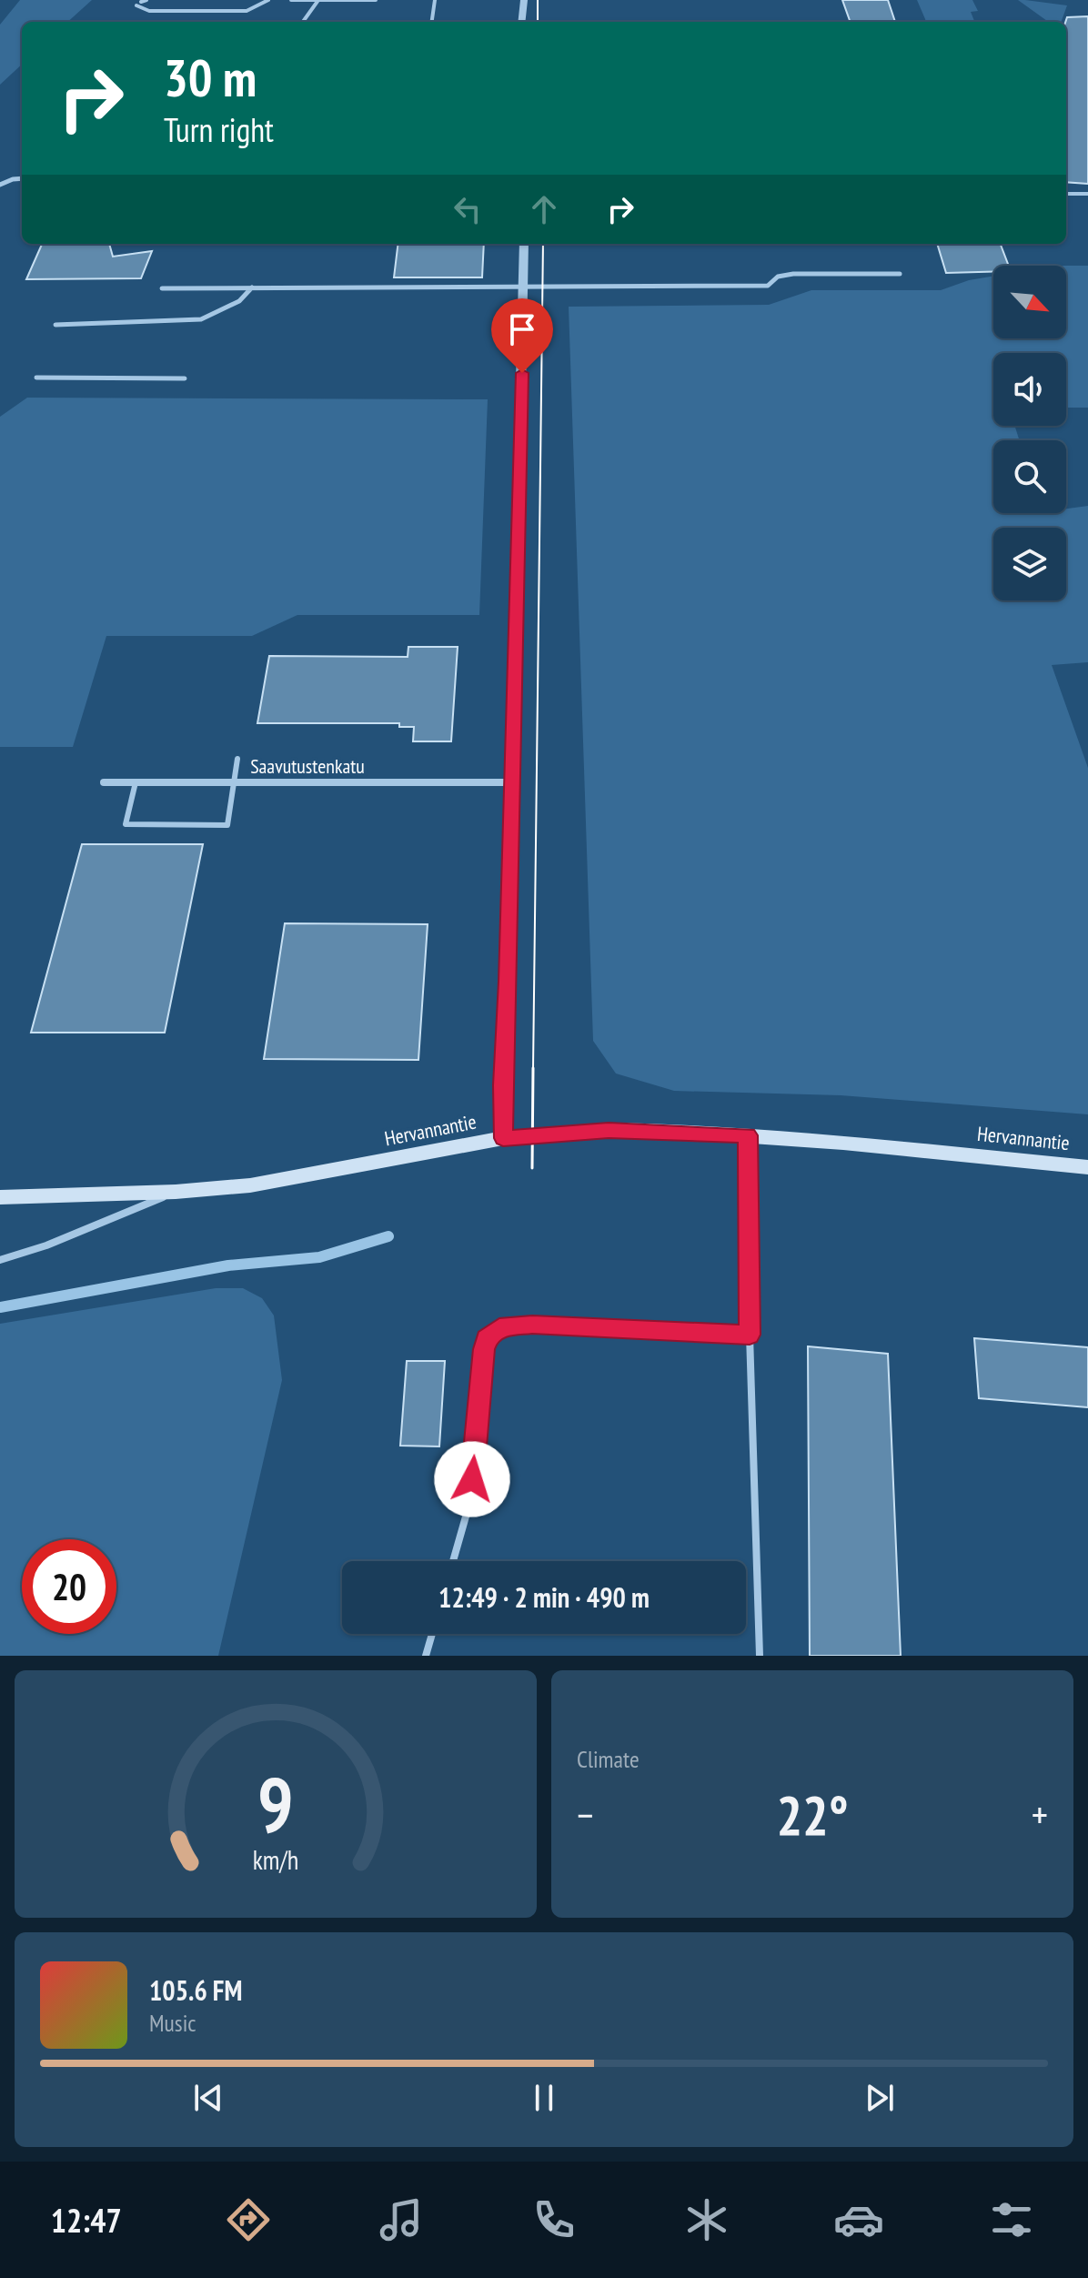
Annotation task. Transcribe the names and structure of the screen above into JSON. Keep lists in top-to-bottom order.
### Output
{
  "streets": {
    "main road": ["Hervannantie"],
    "street": ["Saavutustenkatu"]
  },
  "north": "bottom right",
  "page": {
    "turn": ["30 m", "Turn right"],
    "limit": "20",
    "trip": "12:49 · 2 min · 490 m",
    "tile": "Climate",
    "heat": ["−", "22°", "+"],
    "song": ["105.6 FM", "Music"],
    "tabs": "12:47",
    "gauge": ["9", "km/h"]
  }
}
